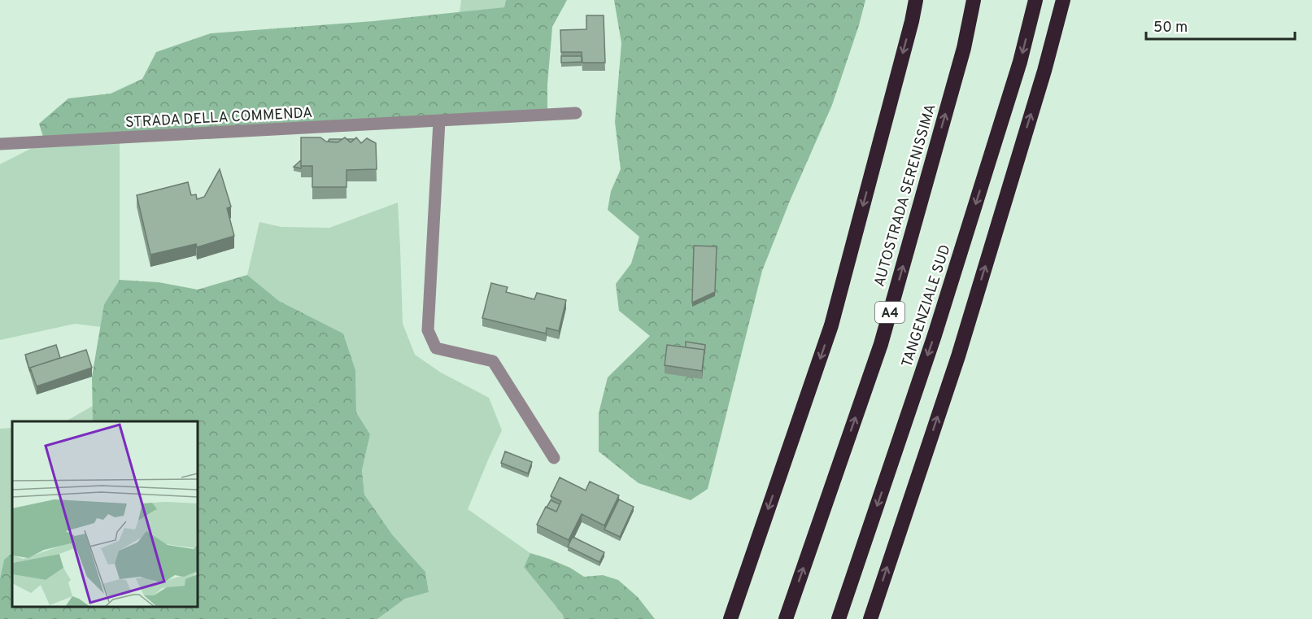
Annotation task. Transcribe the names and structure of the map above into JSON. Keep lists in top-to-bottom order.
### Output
{
  "streets": {
    "highway": ["AUTOSTRADA SERENISSIMA", "TANGENZIALE SUD", "A4"],
    "street": ["STRADA DELLA COMMENDA"]
  },
  "scale_bar": "50 m"
}
